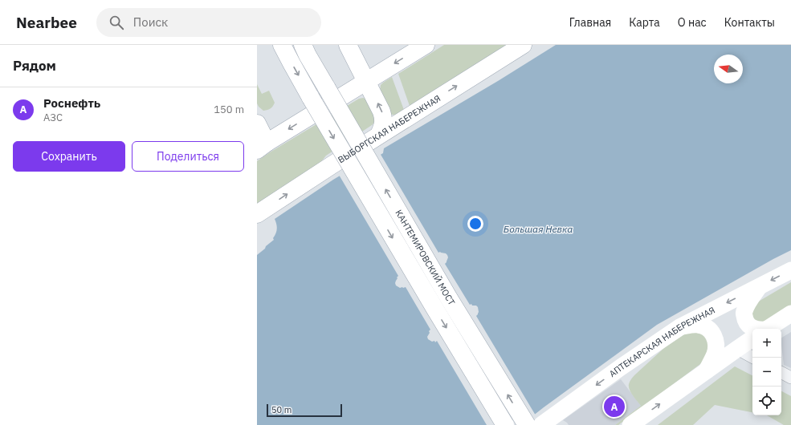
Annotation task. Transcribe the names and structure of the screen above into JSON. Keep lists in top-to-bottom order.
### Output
{
  "streets": {
    "main road": ["ВЫБОРГСКАЯ НАБЕРЕЖНАЯ", "КАНТЕМИРОВСКИЙ МОСТ"],
    "street": ["АПТЕКАРСКАЯ НАБЕРЕЖНАЯ"]
  },
  "water": ["Большая Невка"],
  "scale_bar": "50 m",
  "north": "left",
  "page": {
    "header": "Nearbee",
    "search": "Поиск",
    "nav": [
      "Главная",
      "Карта",
      "О нас",
      "Контакты"
    ],
    "heading": "Рядом",
    "list": [
      {
        "mark": "A",
        "name": "Роснефть",
        "note": "АЗС",
        "value": "150 m"
      }
    ],
    "buttons": ["Сохранить", "Поделиться"],
    "map_buttons": ["+", "−"],
    "pins": "A",
    "scale": "50 m"
  }
}
